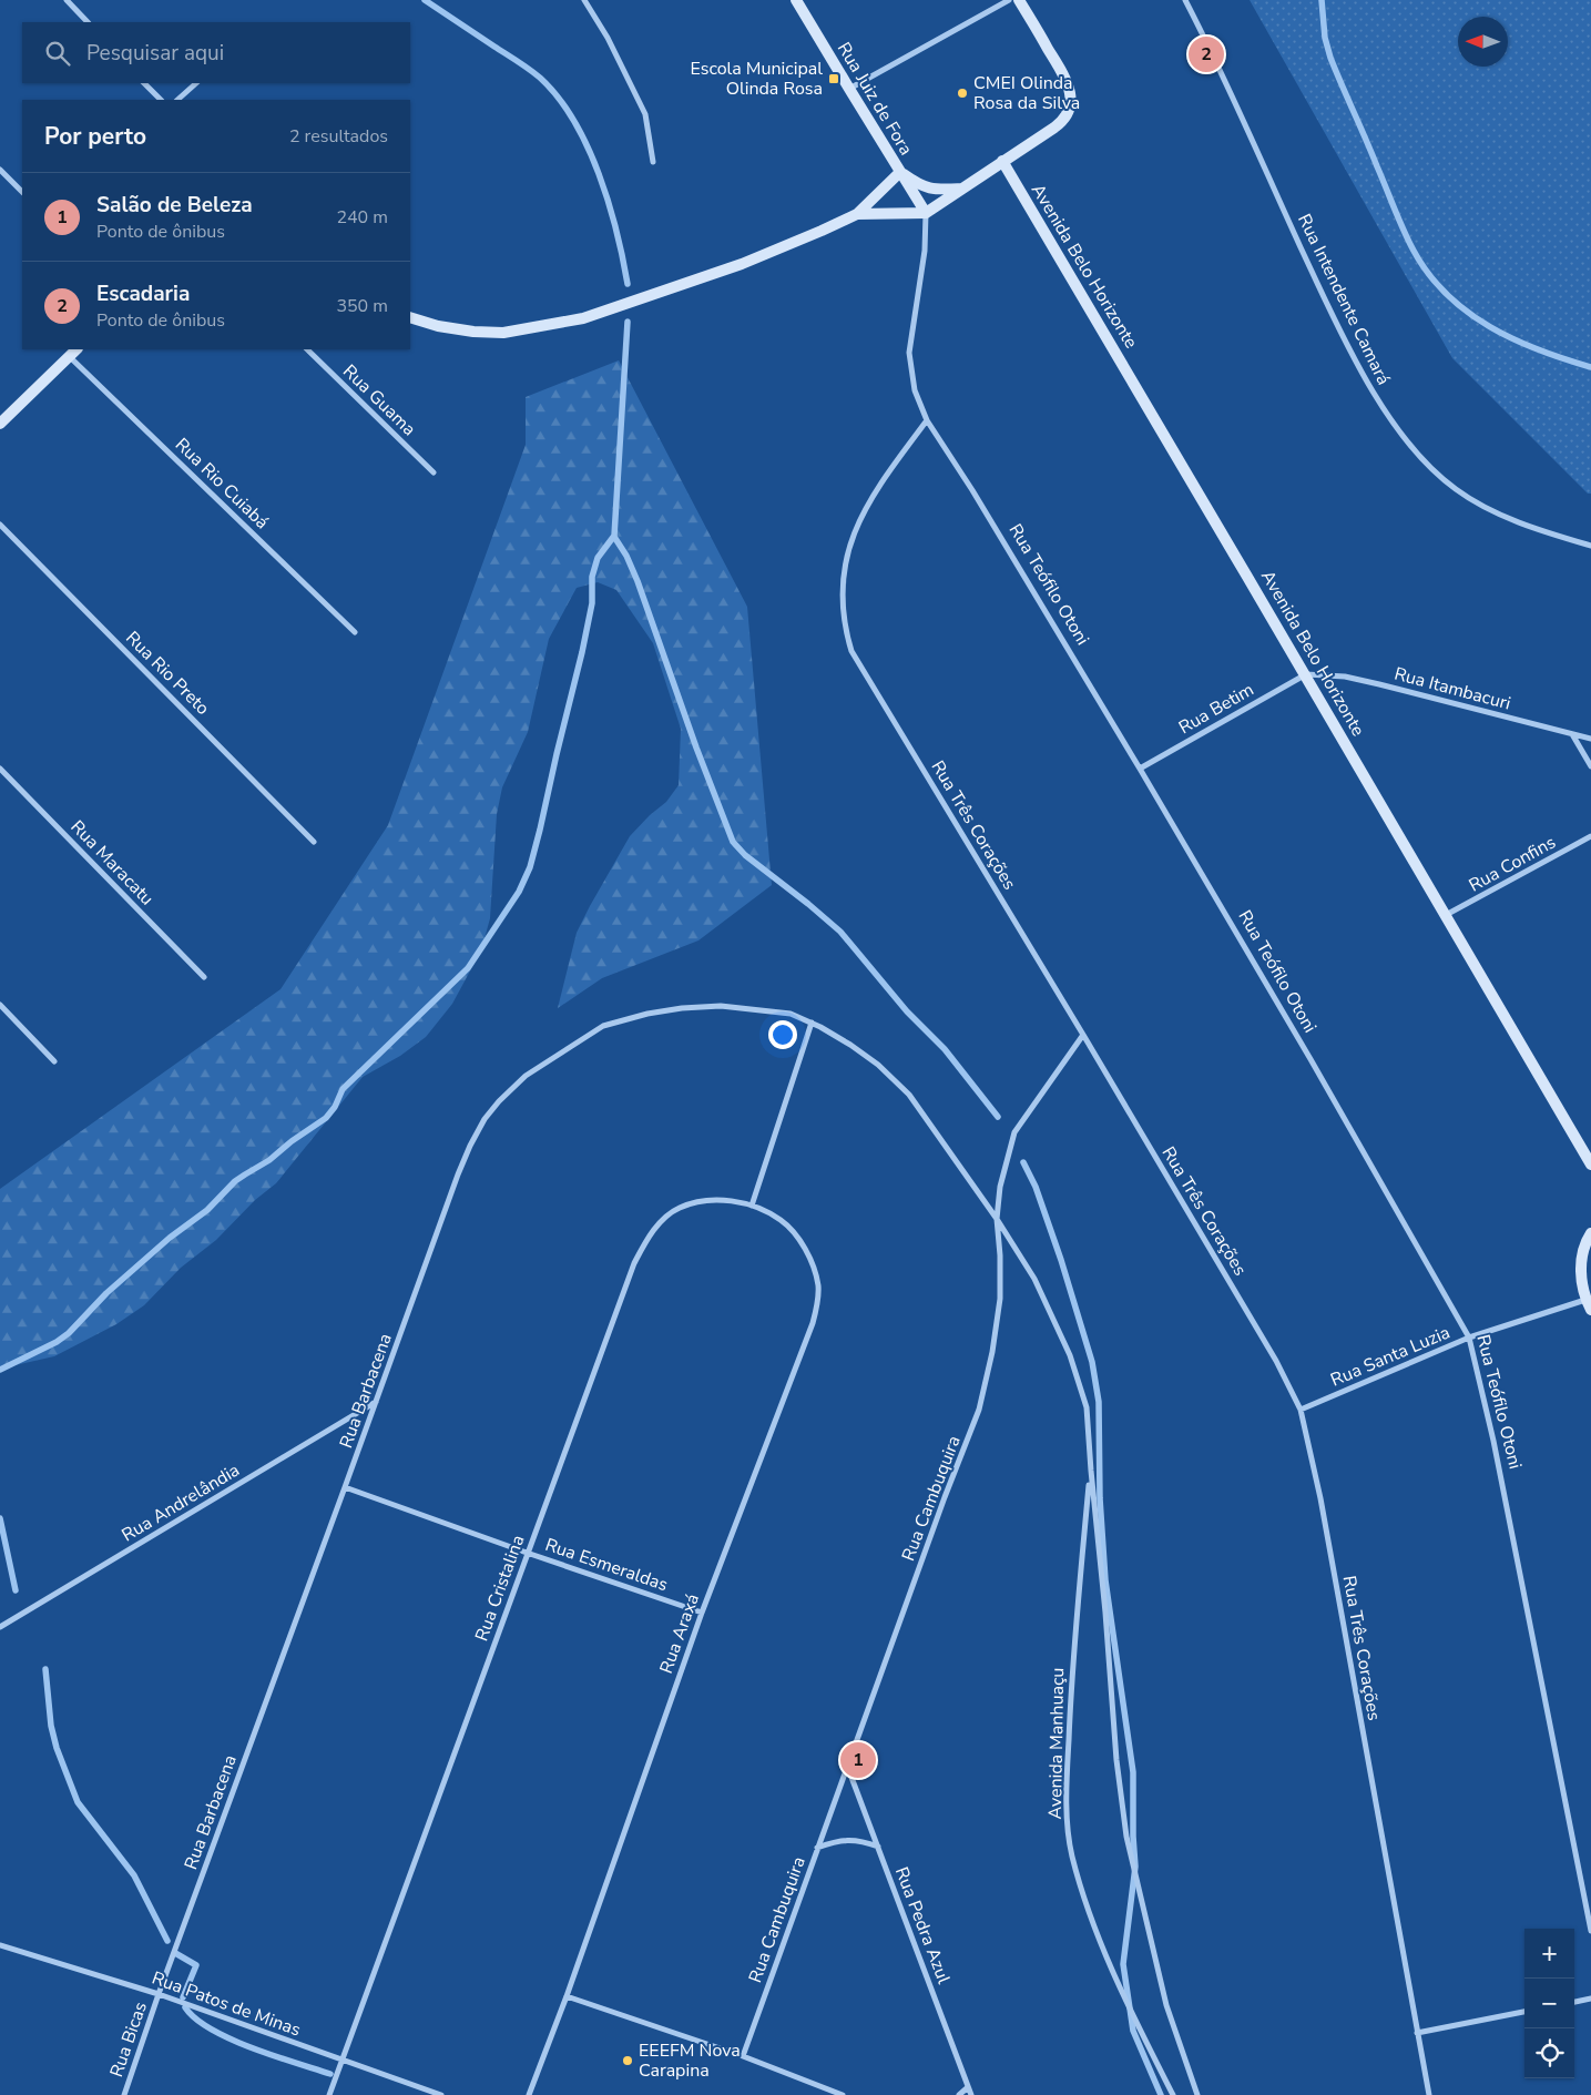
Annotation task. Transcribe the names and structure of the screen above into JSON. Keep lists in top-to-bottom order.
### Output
{
  "streets": {
    "street": [
      "Rua Juiz de Fora",
      "Avenida Belo Horizonte",
      "Rua Intendente Camará",
      "Rua Guama",
      "Rua Rio Cuiabá",
      "Rua Teófilo Otoni",
      "Rua Rio Preto",
      "Rua Itambacuri",
      "Rua Betim",
      "Rua Três Corações",
      "Rua Maracatu",
      "Rua Confins",
      "Rua Santa Luzia",
      "Rua Barbacena",
      "Rua Cambuquira",
      "Rua Andrelândia",
      "Rua Esmeraldas",
      "Rua Cristalina",
      "Rua Araxá",
      "Avenida Manhuaçu",
      "Rua Pedra Azul",
      "Rua Patos de Minas",
      "Rua Bicas"
    ]
  },
  "crossings": [
    ["Rua Juiz de Fora", "Rua Teófilo Otoni"],
    ["Avenida Belo Horizonte", "Rua Itambacuri"],
    ["Avenida Belo Horizonte", "Rua Betim"],
    ["Avenida Belo Horizonte", "Rua Confins"],
    ["Rua Teófilo Otoni", "Rua Betim"],
    ["Rua Teófilo Otoni", "Rua Três Corações"],
    ["Rua Teófilo Otoni", "Rua Santa Luzia"],
    ["Rua Itambacuri", "Rua Betim"],
    ["Rua Três Corações", "Rua Santa Luzia"],
    ["Rua Barbacena", "Rua Andrelândia"],
    ["Rua Barbacena", "Rua Esmeraldas"],
    ["Rua Barbacena", "Rua Patos de Minas"],
    ["Rua Barbacena", "Rua Bicas"],
    ["Rua Cambuquira", "Avenida Manhuaçu"],
    ["Rua Cambuquira", "Rua Pedra Azul"],
    ["Rua Esmeraldas", "Rua Cristalina"],
    ["Rua Esmeraldas", "Rua Araxá"],
    ["Rua Cristalina", "Rua Araxá"],
    ["Rua Cristalina", "Rua Patos de Minas"],
    ["Rua Patos de Minas", "Rua Bicas"]
  ],
  "places": {
    "transit": ["Escola Municipal Olinda Rosa"],
    "other": ["CMEI Olinda Rosa da Silva", "EEEFM Nova Carapina"]
  },
  "north": "left",
  "page": {
    "search": "Pesquisar aqui",
    "pins": ["2", "1"],
    "heading": ["Por perto", "2 resultados"],
    "list": [
      {
        "mark": "1",
        "name": "Salão de Beleza",
        "note": "Ponto de ônibus",
        "value": "240 m"
      },
      {
        "mark": "2",
        "name": "Escadaria",
        "note": "Ponto de ônibus",
        "value": "350 m"
      }
    ],
    "map_buttons": ["+", "−"]
  }
}
